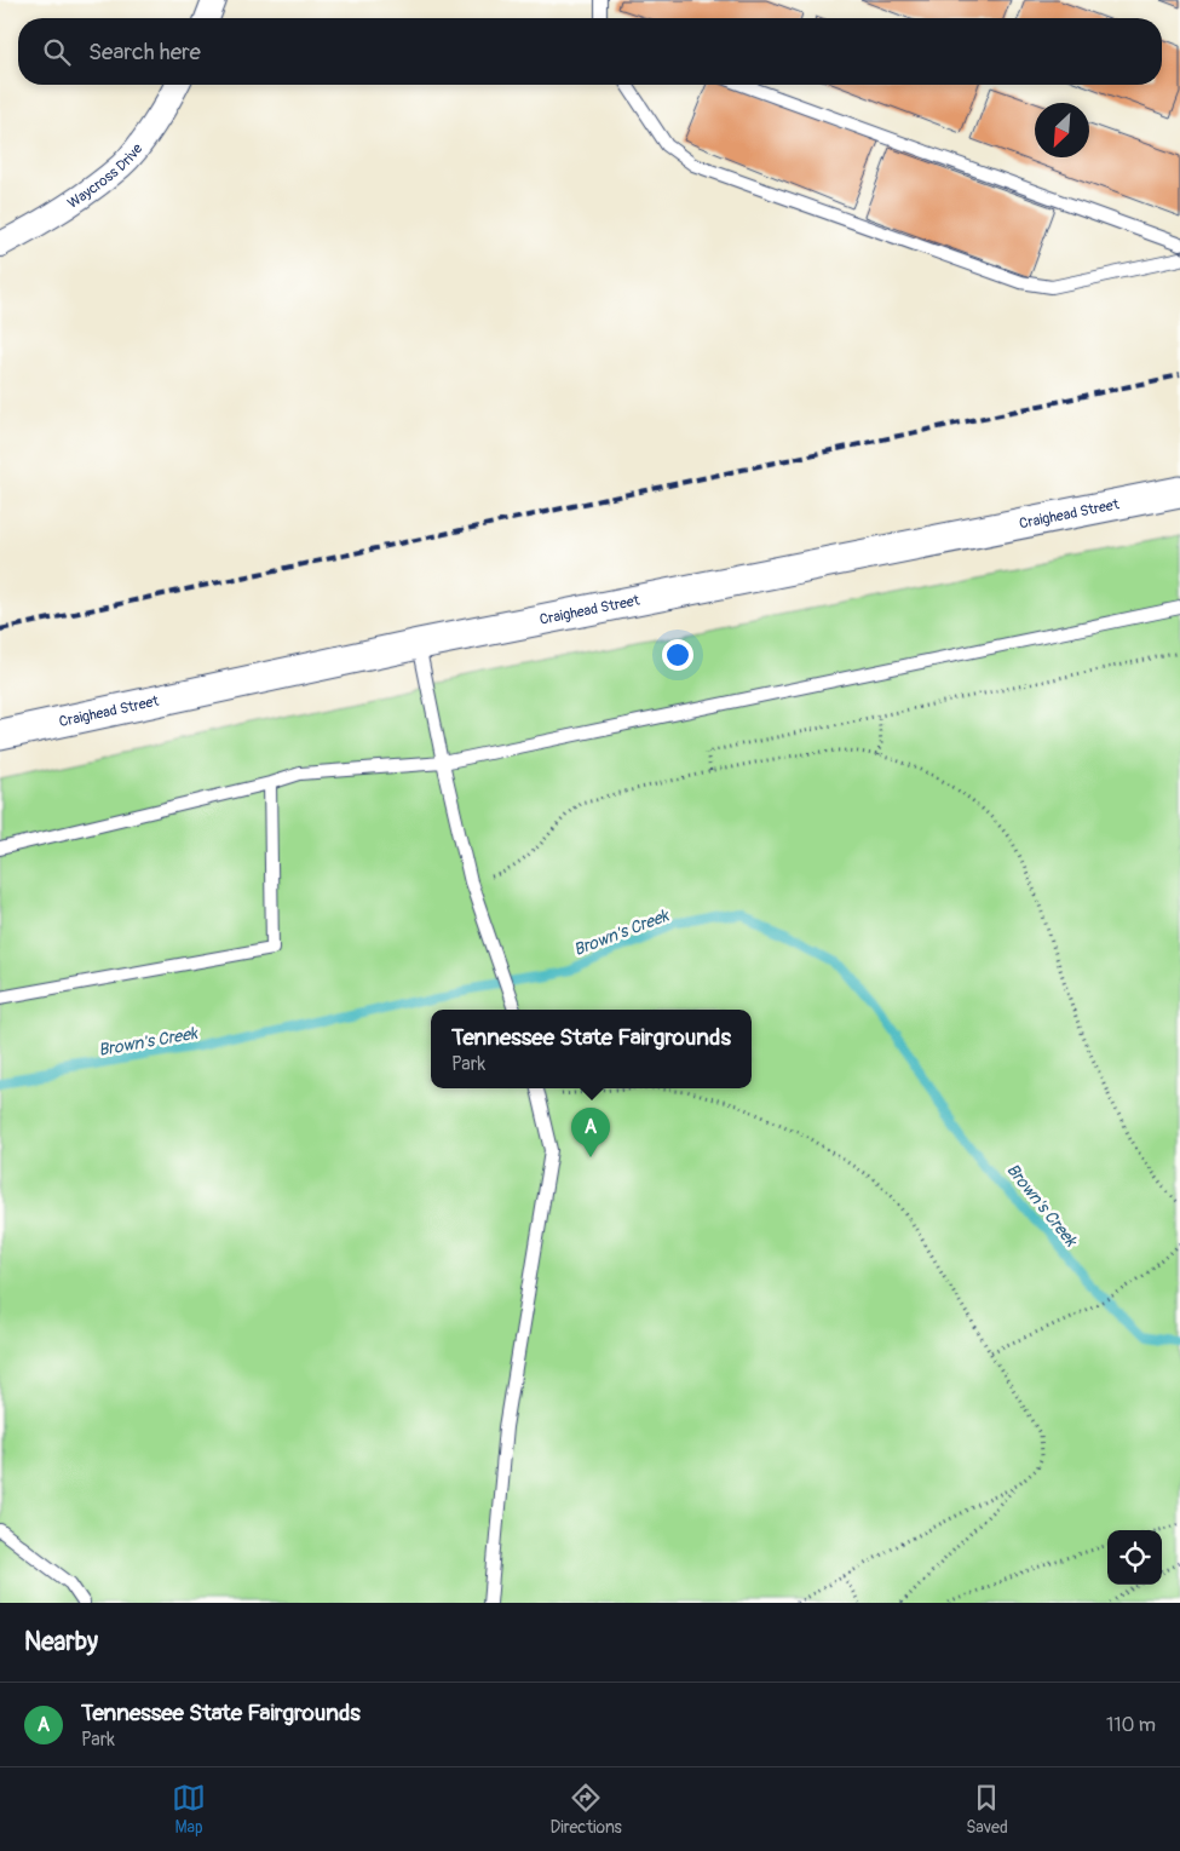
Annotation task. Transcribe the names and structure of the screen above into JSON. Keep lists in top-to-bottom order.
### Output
{
  "streets": {
    "street": ["Waycross Drive", "Craighead Street"]
  },
  "water": ["Brown's Creek"],
  "north": "bottom left",
  "page": {
    "search": "Search here",
    "popup": ["Tennessee State Fairgrounds", "Park"],
    "pins": "A",
    "heading": "Nearby",
    "list": [
      {
        "mark": "A",
        "name": "Tennessee State Fairgrounds",
        "note": "Park",
        "value": "110 m"
      }
    ],
    "nav": ["Map", "Directions", "Saved"]
  }
}
